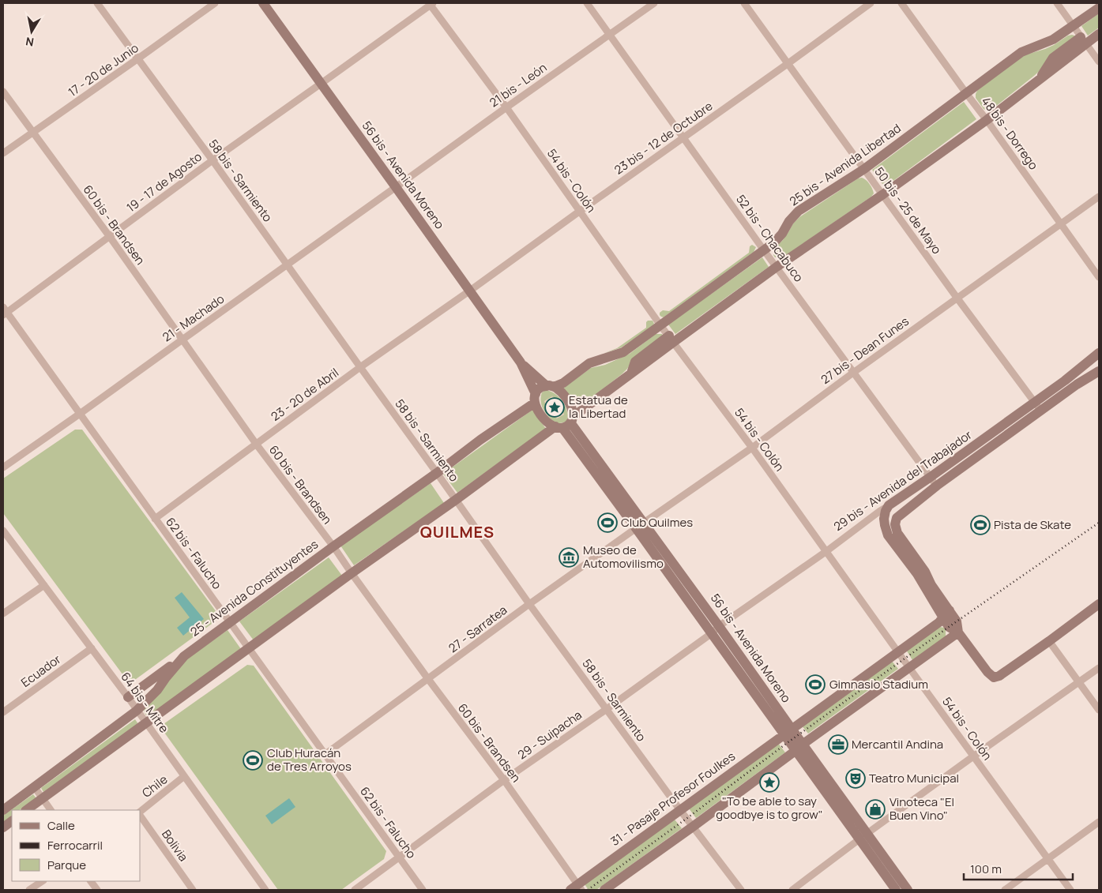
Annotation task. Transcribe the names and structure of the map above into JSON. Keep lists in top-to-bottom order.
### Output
{
  "streets": {
    "main road": [
      "25 bis - Avenida Libertad",
      "56 bis - Avenida Moreno",
      "29 bis - Avenida del Trabajador",
      "25 - Avenida Constituyentes",
      "31 - Pasaje Profesor Foulkes"
    ],
    "street": [
      "17 - 20 de Junio",
      "21 bis - León",
      "48 bis - Dorrego",
      "23 bis - 12 de Octubre",
      "58 bis - Sarmiento",
      "54 bis - Colón",
      "19 - 17 de Agosto",
      "50 bis - 25 de Mayo",
      "60 bis - Brandsen",
      "52 bis - Chacabuco",
      "21 - Machado",
      "27 bis - Dean Funes",
      "23 - 20 de Abril",
      "62 bis - Falucho",
      "27 - Sarratea",
      "Ecuador",
      "64 bis - Mitre",
      "29 - Suipacha",
      "Chile",
      "Bolivia"
    ]
  },
  "crossings": [
    ["17 - 20 de Junio", "58 bis - Sarmiento"],
    ["17 - 20 de Junio", "60 bis - Brandsen"],
    ["21 bis - León", "56 bis - Avenida Moreno"],
    ["21 bis - León", "54 bis - Colón"],
    ["21 bis - León", "52 bis - Chacabuco"],
    ["21 bis - León", "21 - Machado"],
    ["48 bis - Dorrego", "25 bis - Avenida Libertad"],
    ["48 bis - Dorrego", "27 bis - Dean Funes"],
    ["23 bis - 12 de Octubre", "56 bis - Avenida Moreno"],
    ["23 bis - 12 de Octubre", "54 bis - Colón"],
    ["23 bis - 12 de Octubre", "50 bis - 25 de Mayo"],
    ["23 bis - 12 de Octubre", "52 bis - Chacabuco"],
    ["23 bis - 12 de Octubre", "23 - 20 de Abril"],
    ["25 bis - Avenida Libertad", "56 bis - Avenida Moreno"],
    ["25 bis - Avenida Libertad", "54 bis - Colón"],
    ["25 bis - Avenida Libertad", "50 bis - 25 de Mayo"],
    ["25 bis - Avenida Libertad", "52 bis - Chacabuco"],
    ["25 bis - Avenida Libertad", "25 - Avenida Constituyentes"],
    ["56 bis - Avenida Moreno", "19 - 17 de Agosto"],
    ["56 bis - Avenida Moreno", "21 - Machado"],
    ["56 bis - Avenida Moreno", "27 bis - Dean Funes"],
    ["56 bis - Avenida Moreno", "23 - 20 de Abril"],
    ["56 bis - Avenida Moreno", "29 bis - Avenida del Trabajador"],
    ["56 bis - Avenida Moreno", "25 - Avenida Constituyentes"],
    ["56 bis - Avenida Moreno", "27 - Sarratea"],
    ["56 bis - Avenida Moreno", "29 - Suipacha"],
    ["56 bis - Avenida Moreno", "31 - Pasaje Profesor Foulkes"],
    ["58 bis - Sarmiento", "19 - 17 de Agosto"],
    ["58 bis - Sarmiento", "21 - Machado"],
    ["58 bis - Sarmiento", "23 - 20 de Abril"],
    ["58 bis - Sarmiento", "25 - Avenida Constituyentes"],
    ["58 bis - Sarmiento", "27 - Sarratea"],
    ["58 bis - Sarmiento", "29 - Suipacha"],
    ["58 bis - Sarmiento", "31 - Pasaje Profesor Foulkes"],
    ["54 bis - Colón", "19 - 17 de Agosto"],
    ["54 bis - Colón", "27 bis - Dean Funes"],
    ["54 bis - Colón", "29 bis - Avenida del Trabajador"],
    ["54 bis - Colón", "31 - Pasaje Profesor Foulkes"],
    ["19 - 17 de Agosto", "60 bis - Brandsen"],
    ["19 - 17 de Agosto", "62 bis - Falucho"],
    ["50 bis - 25 de Mayo", "27 bis - Dean Funes"],
    ["50 bis - 25 de Mayo", "29 bis - Avenida del Trabajador"],
    ["60 bis - Brandsen", "21 - Machado"],
    ["60 bis - Brandsen", "23 - 20 de Abril"],
    ["60 bis - Brandsen", "25 - Avenida Constituyentes"],
    ["60 bis - Brandsen", "27 - Sarratea"],
    ["60 bis - Brandsen", "29 - Suipacha"],
    ["60 bis - Brandsen", "31 - Pasaje Profesor Foulkes"],
    ["52 bis - Chacabuco", "27 bis - Dean Funes"],
    ["52 bis - Chacabuco", "29 bis - Avenida del Trabajador"],
    ["21 - Machado", "62 bis - Falucho"],
    ["27 bis - Dean Funes", "27 - Sarratea"],
    ["23 - 20 de Abril", "62 bis - Falucho"],
    ["29 bis - Avenida del Trabajador", "29 - Suipacha"],
    ["29 bis - Avenida del Trabajador", "31 - Pasaje Profesor Foulkes"],
    ["62 bis - Falucho", "25 - Avenida Constituyentes"],
    ["62 bis - Falucho", "27 - Sarratea"],
    ["62 bis - Falucho", "29 - Suipacha"],
    ["25 - Avenida Constituyentes", "64 bis - Mitre"],
    ["Ecuador", "64 bis - Mitre"],
    ["64 bis - Mitre", "Chile"]
  ],
  "districts": ["QUILMES"],
  "places": {
    "place": ["Estatua de la Libertad", "\"To be able to say goodbye is to grow\""],
    "sports": [
      "Club Quilmes",
      "Pista de Skate",
      "Gimnasio Stadium",
      "Club Huracán de Tres Arroyos"
    ],
    "museum": ["Museo de Automovilismo"],
    "office": ["Mercantil Andina"],
    "theatre": ["Teatro Municipal"],
    "shop": ["Vinoteca \"El Buen Vino\""]
  },
  "legend": ["Calle", "Ferrocarril", "Parque"],
  "scale_bar": "100 m",
  "north": "bottom"
}
